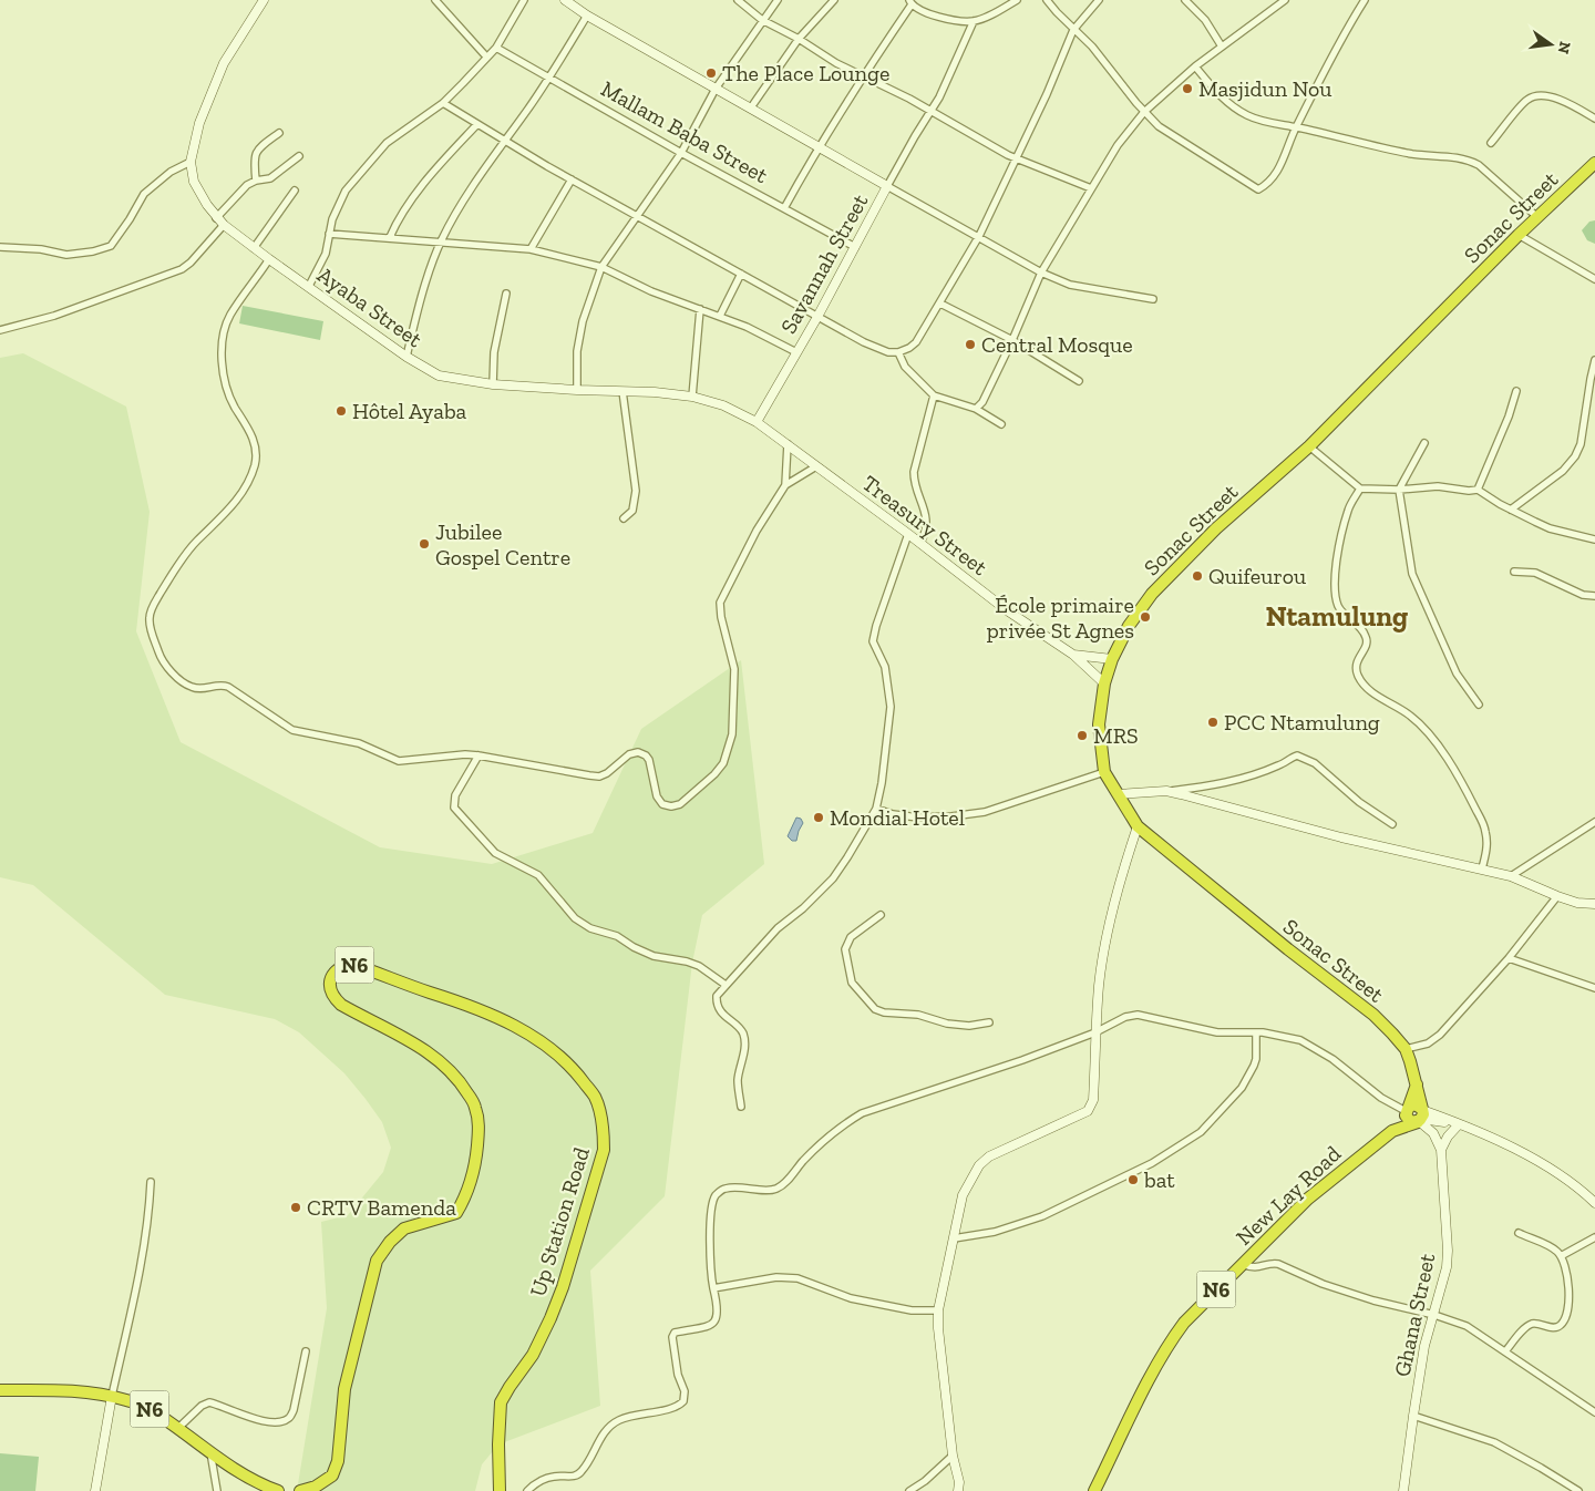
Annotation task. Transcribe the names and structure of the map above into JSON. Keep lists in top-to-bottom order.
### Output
{
  "streets": {
    "highway": [
      "Sonac Street",
      "N6",
      "New Lay Road",
      "Up Station Road"
    ],
    "street": [
      "Mallam Baba Street",
      "Savannah Street",
      "Ayaba Street",
      "Treasury Street",
      "Ghana Street"
    ]
  },
  "crossings": [
    ["Mallam Baba Street", "Savannah Street"],
    ["Sonac Street", "Treasury Street"],
    ["Sonac Street", "N6"],
    ["Sonac Street", "Ghana Street"],
    ["Savannah Street", "Ayaba Street"],
    ["Savannah Street", "Treasury Street"],
    ["Ayaba Street", "Treasury Street"],
    ["N6", "New Lay Road"],
    ["N6", "Ghana Street"]
  ],
  "districts": ["Ntamulung"],
  "places": [
    "The Place Lounge",
    "Masjidun Nou",
    "Central Mosque",
    "Hôtel Ayaba",
    "Jubilee Gospel Centre",
    "Quifeurou",
    "École primaire privée St Agnes",
    "PCC Ntamulung",
    "MRS",
    "Mondial Hotel",
    "bat",
    "CRTV Bamenda"
  ],
  "north": "right"
}
